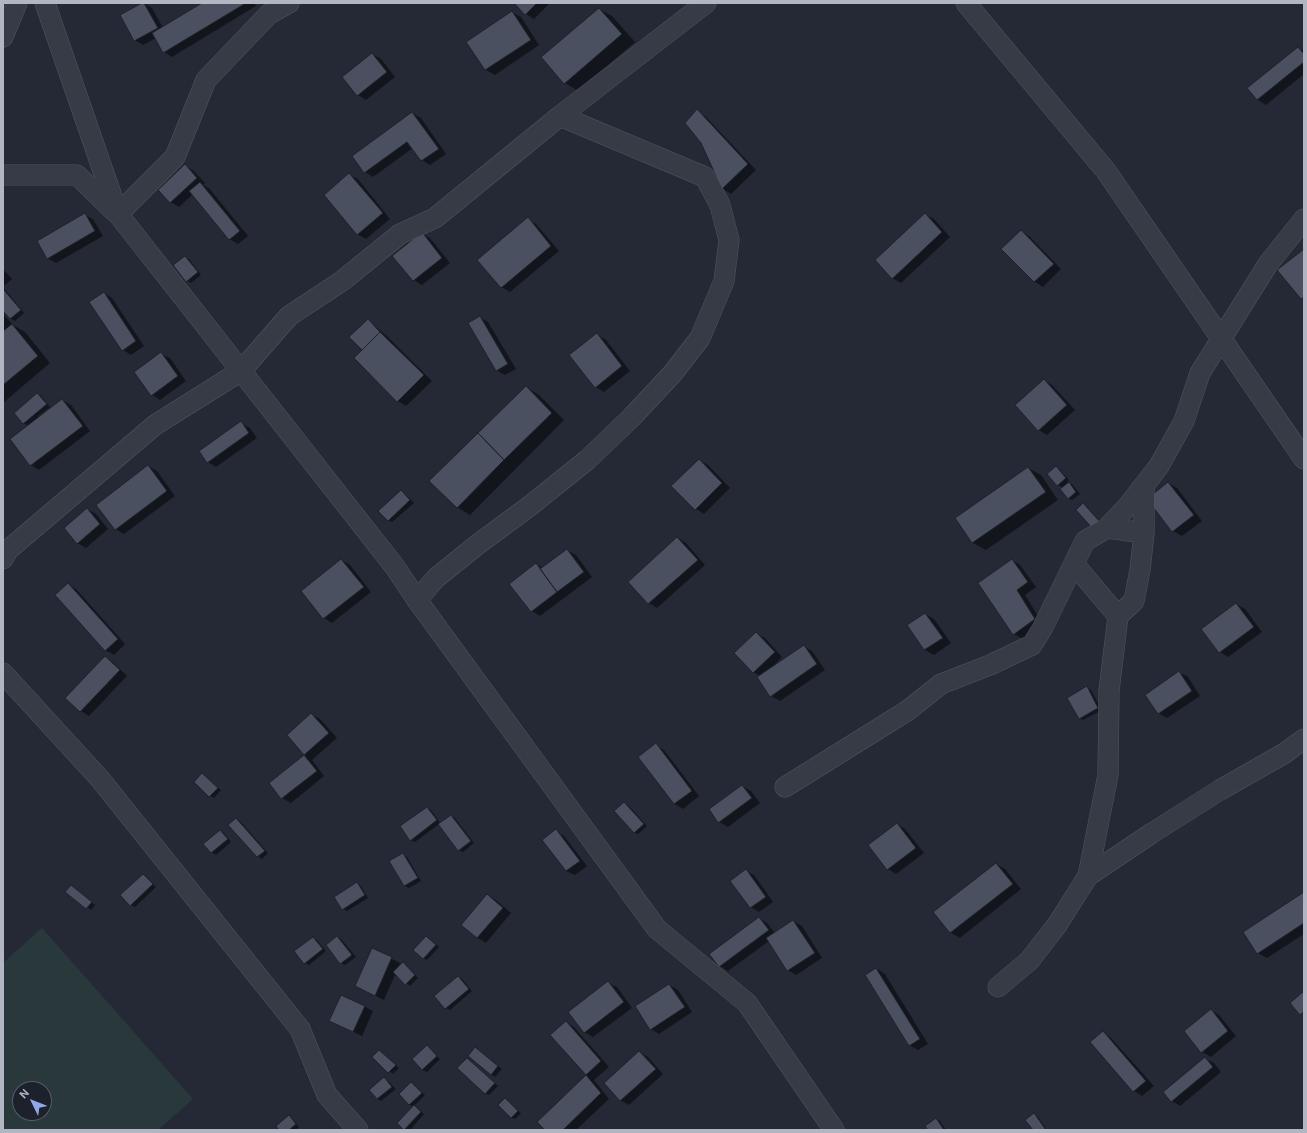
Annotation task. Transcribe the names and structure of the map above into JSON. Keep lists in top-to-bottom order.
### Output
{
  "north": "top left"
}
